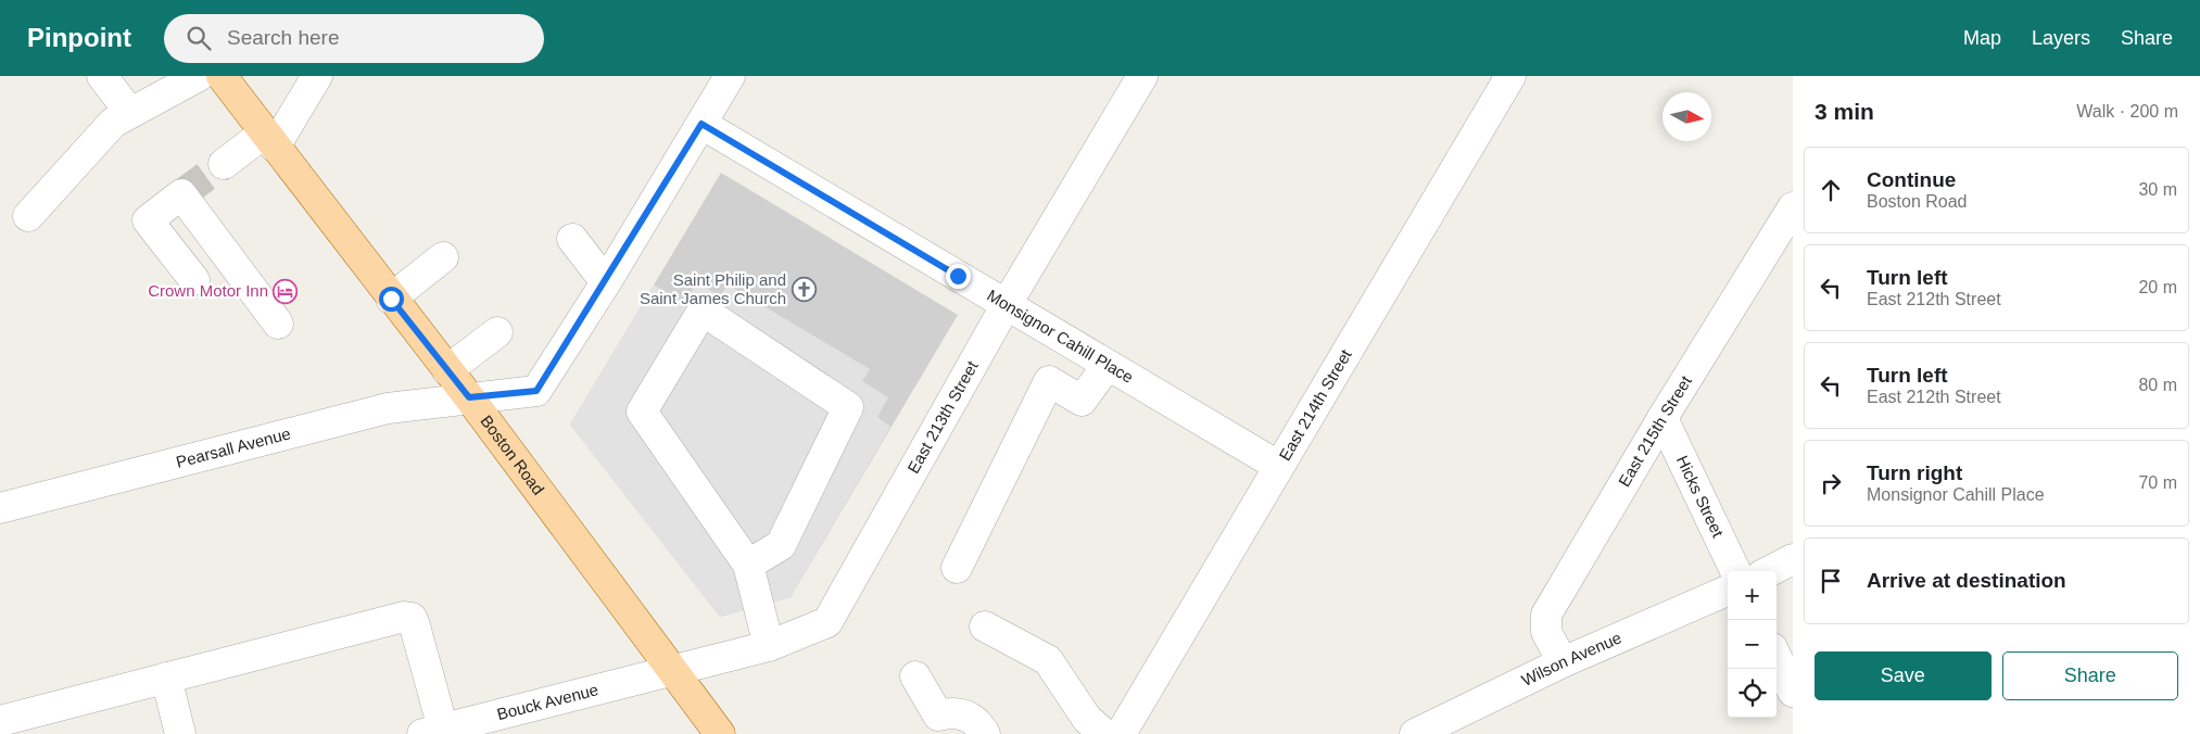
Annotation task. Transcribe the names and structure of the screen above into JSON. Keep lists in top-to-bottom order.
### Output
{
  "streets": {
    "main road": ["Boston Road"],
    "street": [
      "Monsignor Cahill Place",
      "East 214th Street",
      "East 213th Street",
      "East 215th Street",
      "Pearsall Avenue",
      "Hicks Street",
      "Wilson Avenue",
      "Bouck Avenue"
    ]
  },
  "crossings": [
    ["Monsignor Cahill Place", "East 214th Street"],
    ["Monsignor Cahill Place", "East 213th Street"],
    ["East 213th Street", "Boston Road"],
    ["East 213th Street", "Bouck Avenue"],
    ["East 215th Street", "Hicks Street"],
    ["East 215th Street", "Wilson Avenue"],
    ["Pearsall Avenue", "Boston Road"],
    ["Boston Road", "Bouck Avenue"]
  ],
  "places": {
    "church": ["Saint Philip and Saint James Church"],
    "hotel": ["Crown Motor Inn"]
  },
  "north": "right",
  "page": {
    "header": "Pinpoint",
    "search": "Search here",
    "nav": ["Map", "Layers", "Share"],
    "heading": ["3 min", "Walk · 200 m"],
    "list": [
      ["Continue", "Boston Road", "30 m"],
      ["Turn left", "East 212th Street", "20 m"],
      ["Turn left", "East 212th Street", "80 m"],
      ["Turn right", "Monsignor Cahill Place", "70 m"],
      "Arrive at destination"
    ],
    "map_buttons": ["+", "−"],
    "buttons": ["Save", "Share"]
  }
}
